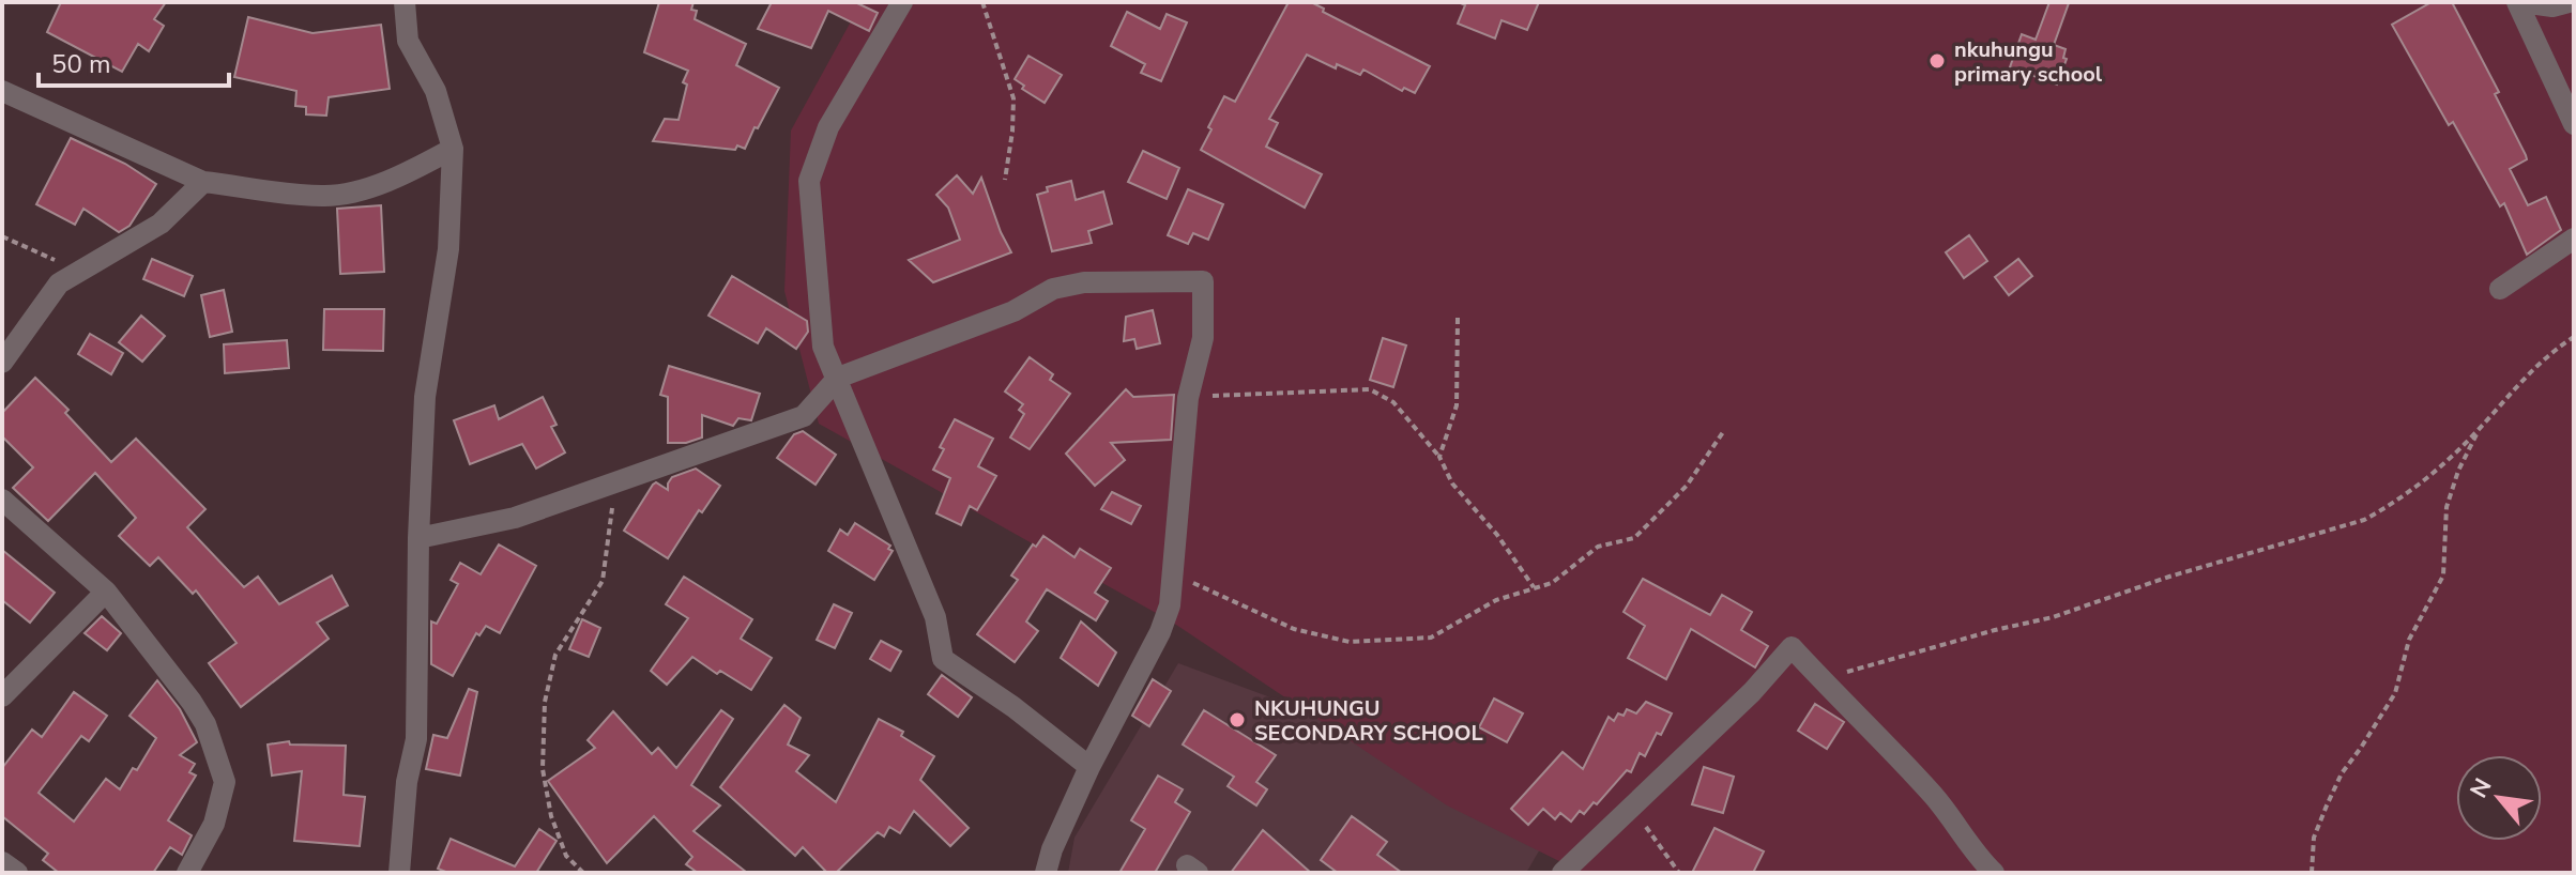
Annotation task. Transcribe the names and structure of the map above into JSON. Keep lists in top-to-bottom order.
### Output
{
  "places": ["nkuhungu primary school", "NKUHUNGU SECONDARY SCHOOL"],
  "scale_bar": "50 m",
  "north": "top left"
}
